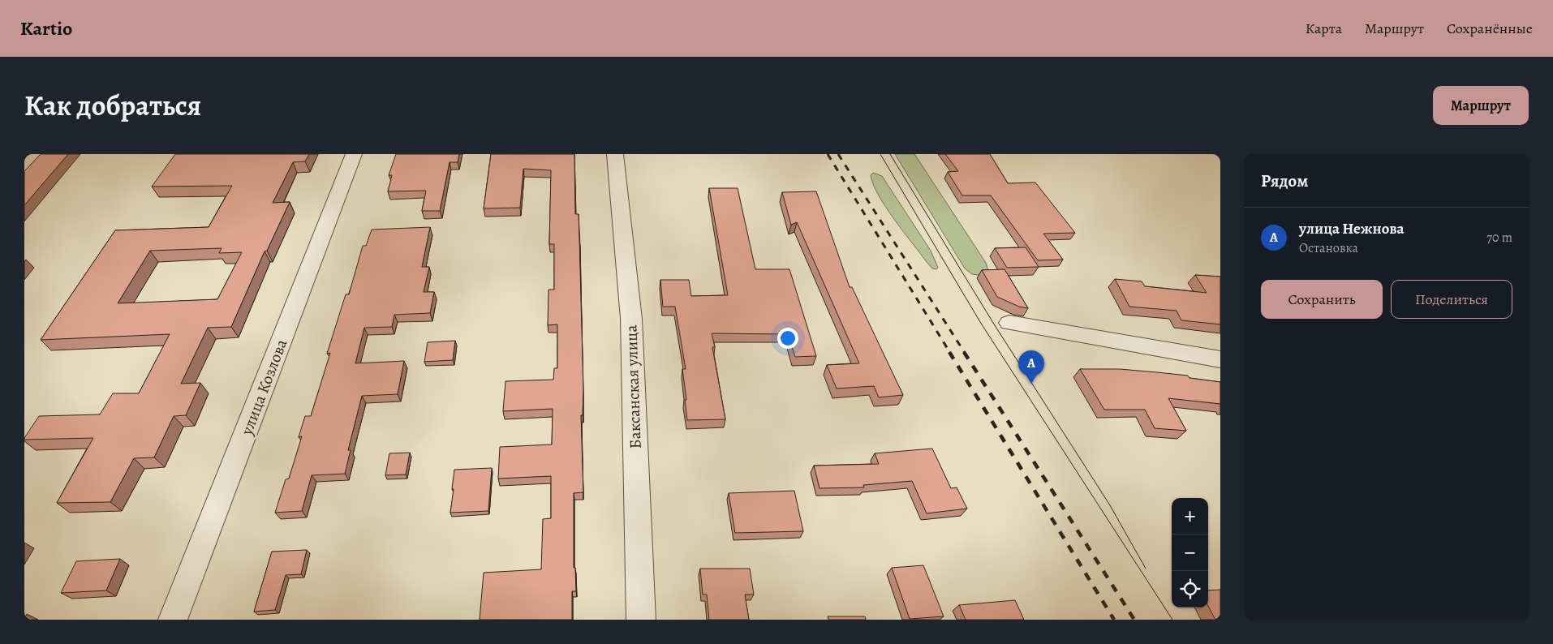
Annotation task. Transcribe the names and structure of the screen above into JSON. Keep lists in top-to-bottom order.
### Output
{
  "streets": {
    "street": ["улица Козлова", "Баксанская улица"]
  },
  "page": {
    "header": "Kartio",
    "nav": ["Карта", "Маршрут", "Сохранённые"],
    "title": "Как добраться",
    "buttons": [
      "Маршрут",
      ["Сохранить", "Поделиться"]
    ],
    "heading": "Рядом",
    "list": [
      {
        "mark": "A",
        "name": "улица Нежнова",
        "note": "Остановка",
        "value": "70 m"
      }
    ],
    "pins": "A",
    "map_buttons": ["+", "−"]
  }
}
